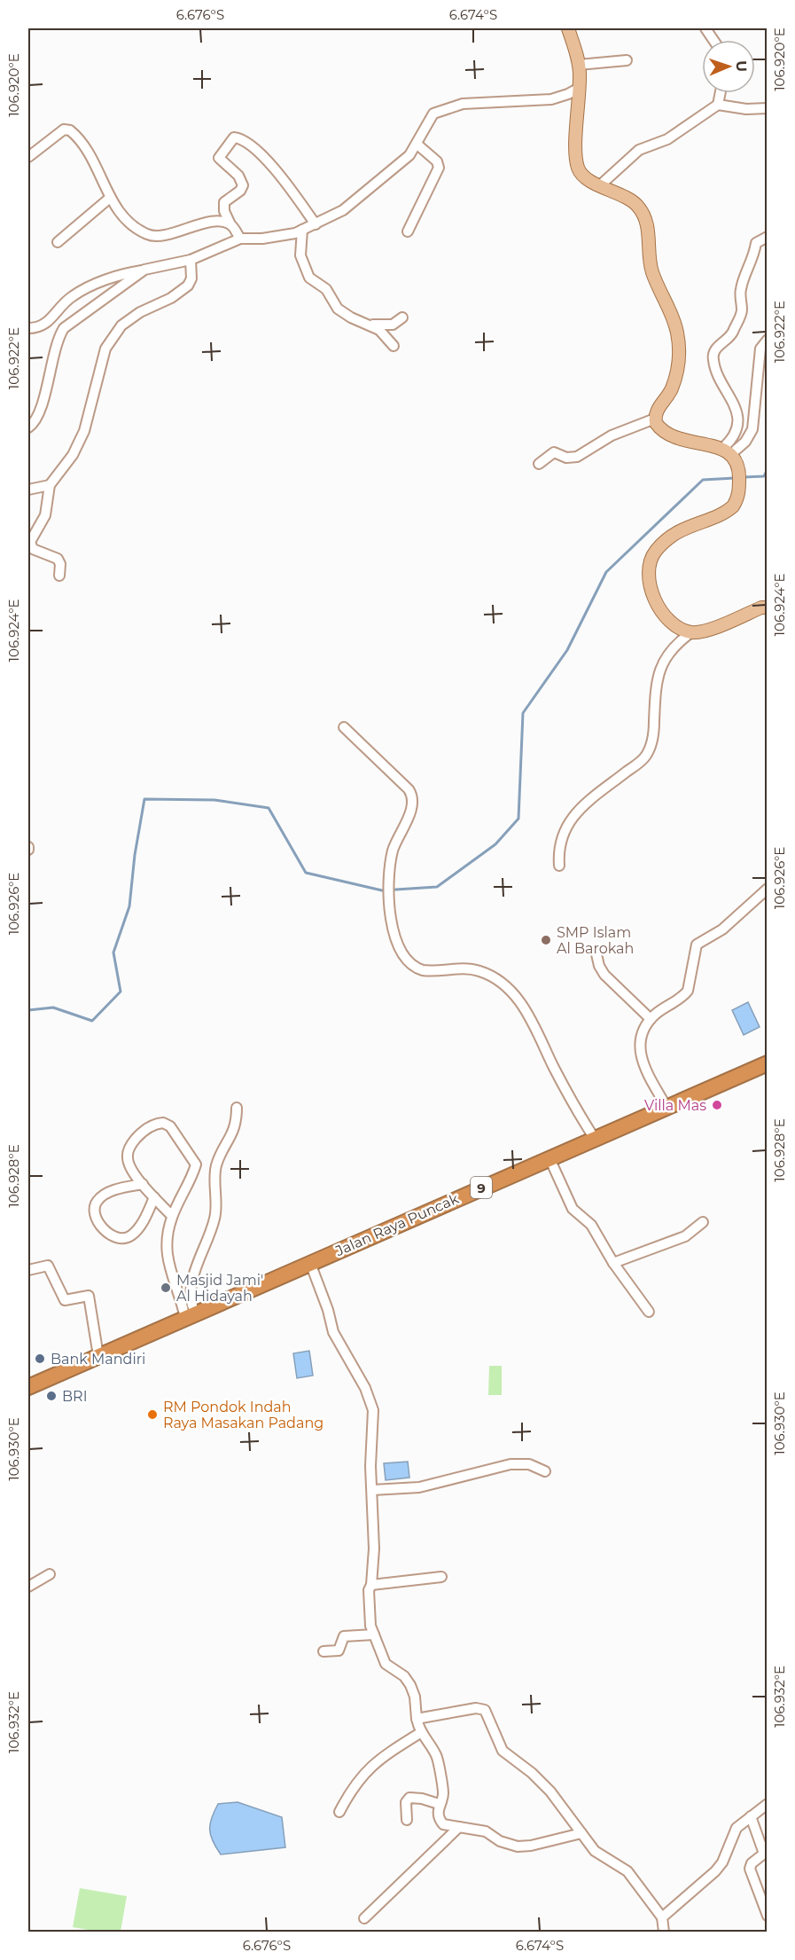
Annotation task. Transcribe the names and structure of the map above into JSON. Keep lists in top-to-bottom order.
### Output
{
  "streets": {
    "highway": ["9", "Jalan Raya Puncak"]
  },
  "places": [
    "SMP Islam Al Barokah",
    "Villa Mas",
    "Masjid Jami' Al Hidayah",
    "Bank Mandiri",
    "BRI",
    "RM Pondok Indah Raya Masakan Padang"
  ],
  "north": "right",
  "coordinates": [
    "6.676°S",
    "6.674°S",
    "106.920°E",
    "106.922°E",
    "106.924°E",
    "106.926°E",
    "106.928°E",
    "106.930°E",
    "106.932°E"
  ]
}
